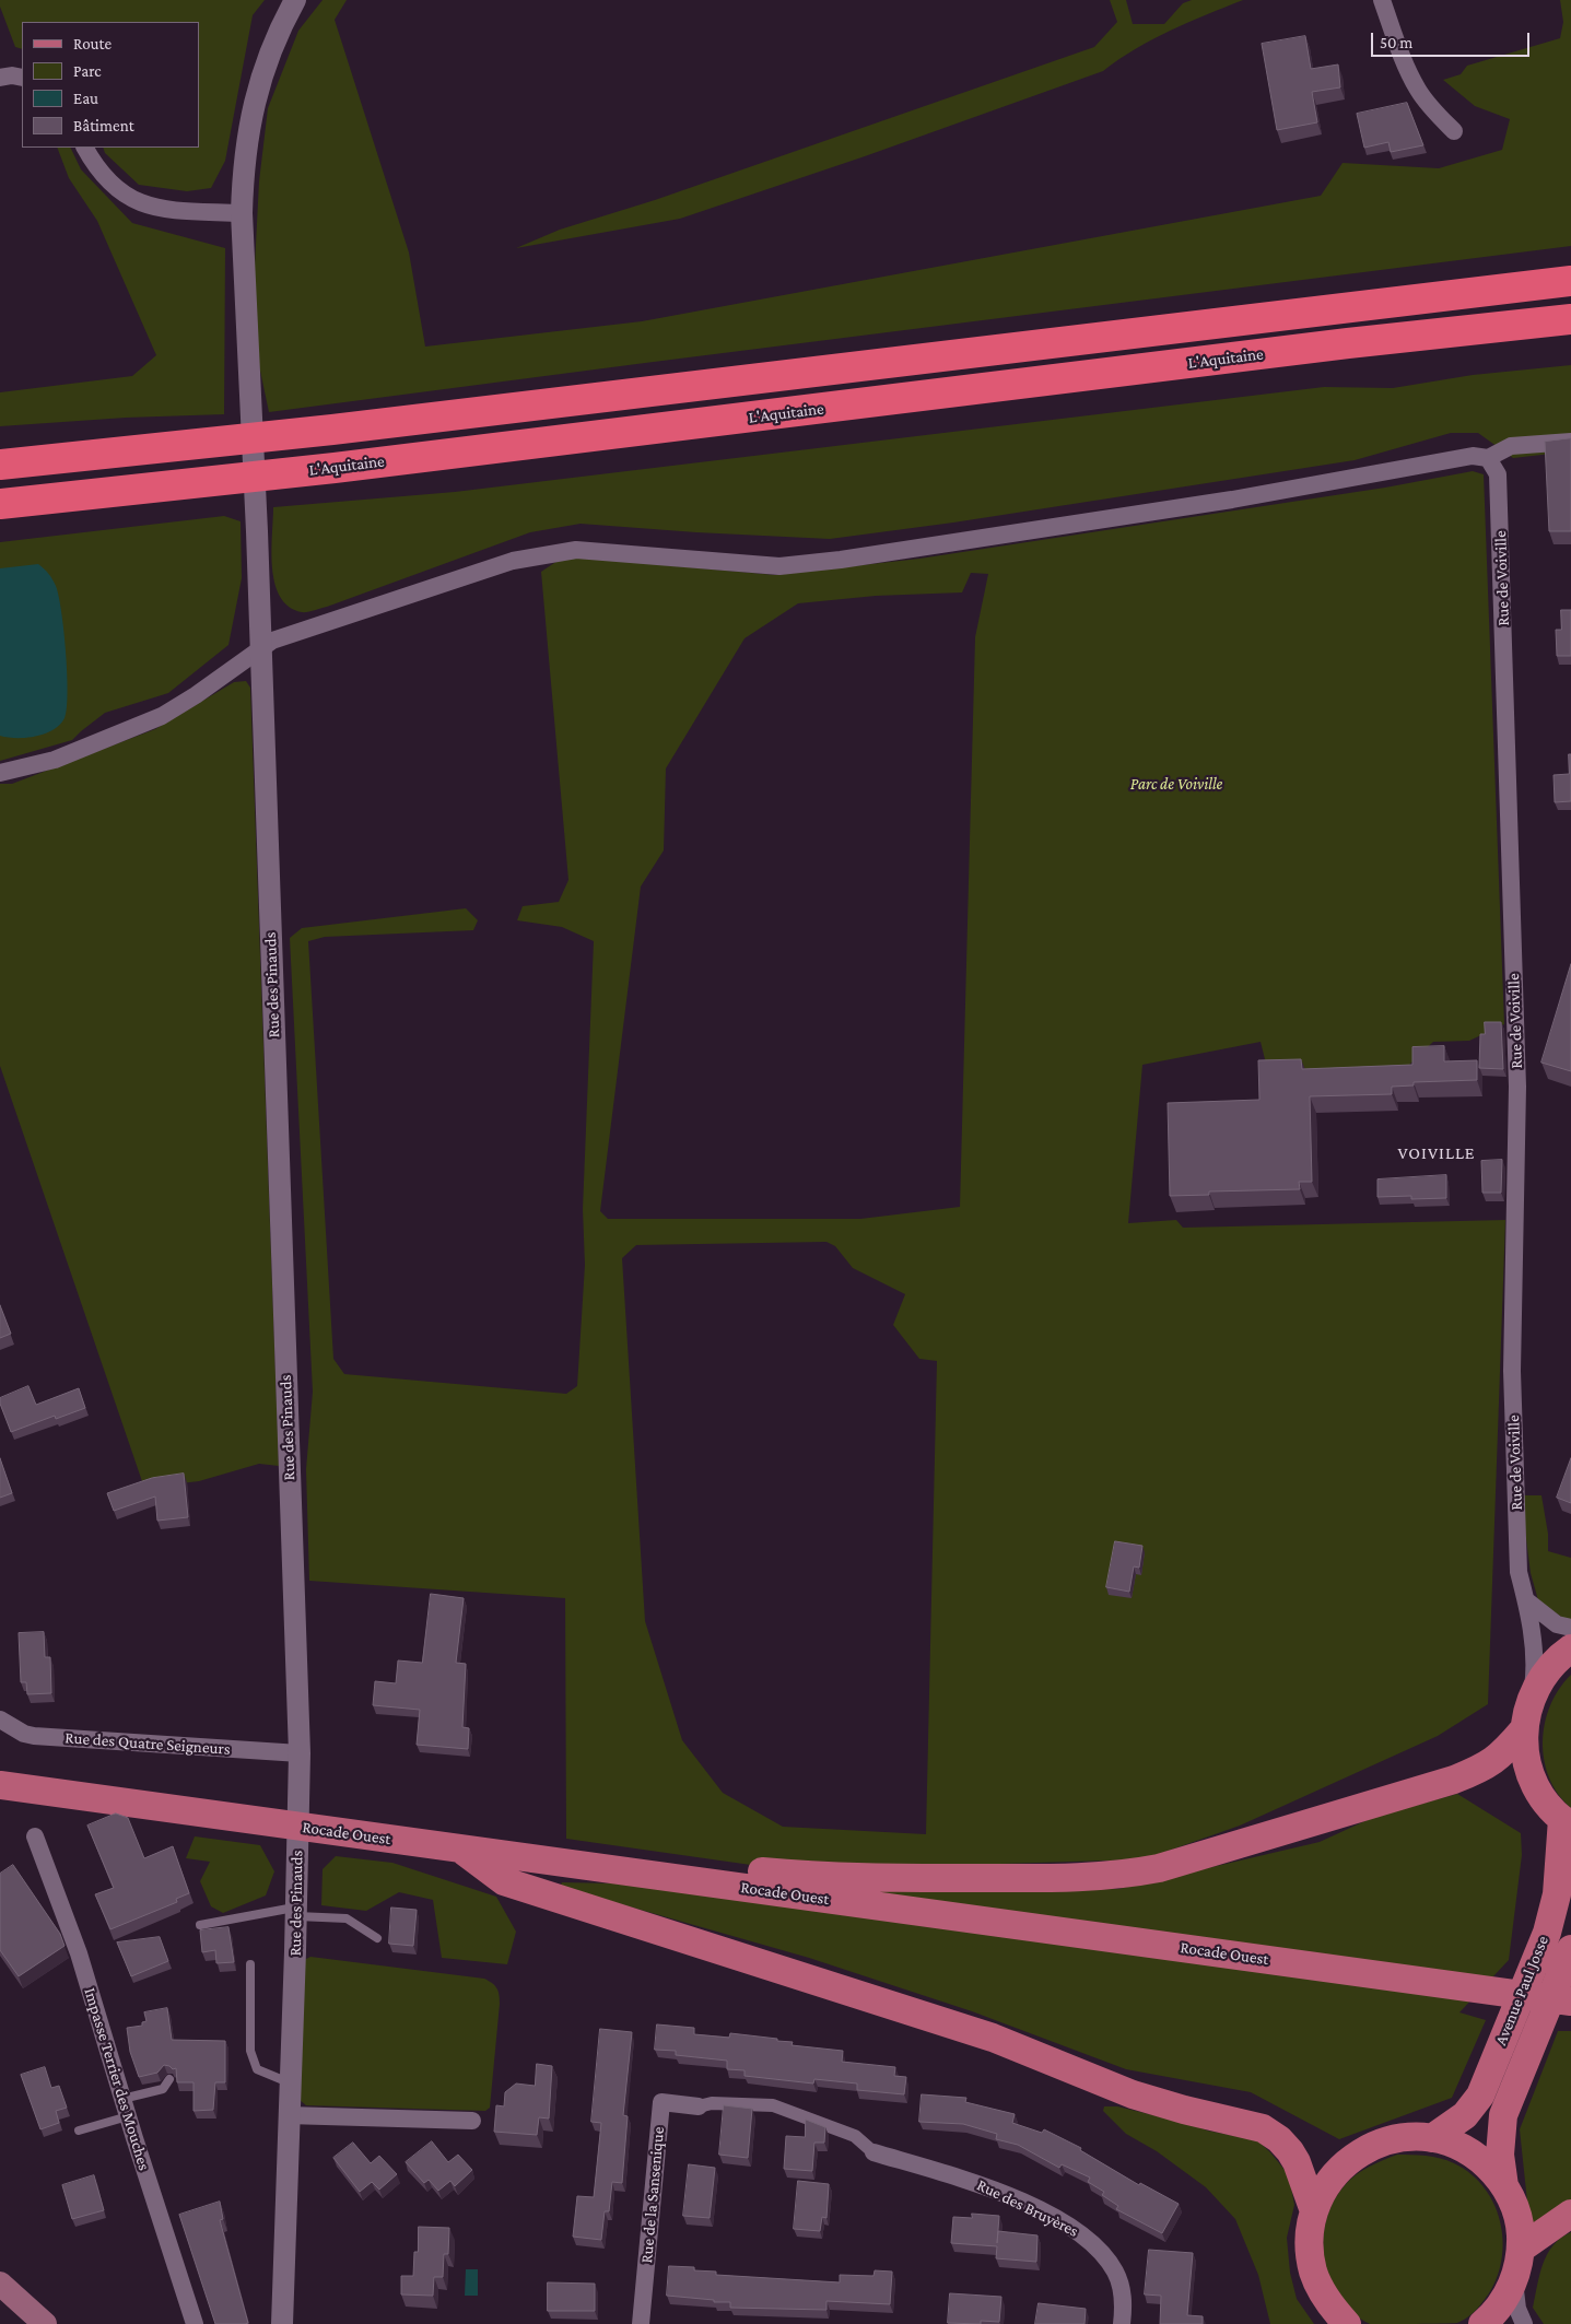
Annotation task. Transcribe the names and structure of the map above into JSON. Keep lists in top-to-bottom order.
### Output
{
  "streets": {
    "highway": ["L'Aquitaine"],
    "main road": ["Rocade Ouest", "Avenue Paul Josse"],
    "street": [
      "Rue de Voiville",
      "Rue des Pinauds",
      "Rue des Quatre Seigneurs",
      "Impasse Terrier des Mouches",
      "Rue de la Sansenique",
      "Rue des Bruyères"
    ]
  },
  "crossings": [
    ["Rue des Pinauds", "Rue des Quatre Seigneurs"]
  ],
  "districts": ["VOIVILLE"],
  "parks": ["Parc de Voiville"],
  "legend": [
    "Route",
    "Parc",
    "Eau",
    "Bâtiment"
  ],
  "scale_bar": "50 m"
}
